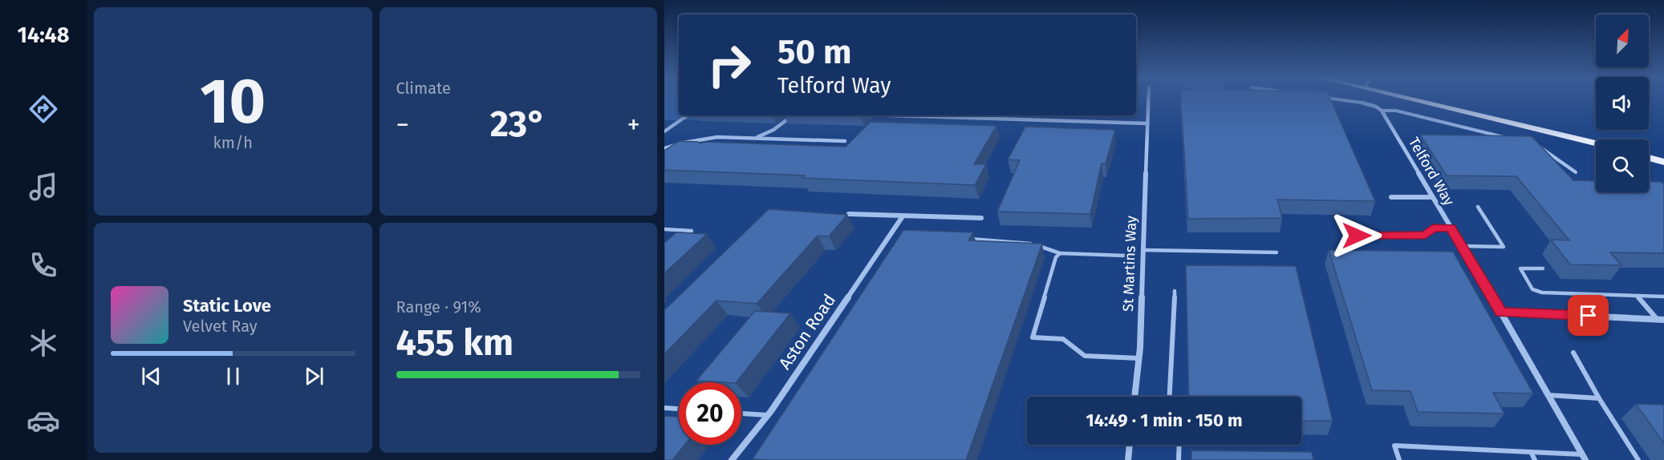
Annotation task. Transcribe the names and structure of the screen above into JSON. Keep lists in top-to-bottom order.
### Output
{
  "streets": {
    "street": ["Telford Way", "St Martins Way", "Aston Road"]
  },
  "north": "top right",
  "page": {
    "tabs": "14:48",
    "tile": [
      ["10", "km/h"],
      "Climate",
      ["Range · 91%", "455 km"]
    ],
    "turn": ["50 m", "Telford Way"],
    "heat": ["−", "23°", "+"],
    "song": ["Static Love", "Velvet Ray"],
    "limit": "20",
    "trip": "14:49 · 1 min · 150 m"
  }
}
